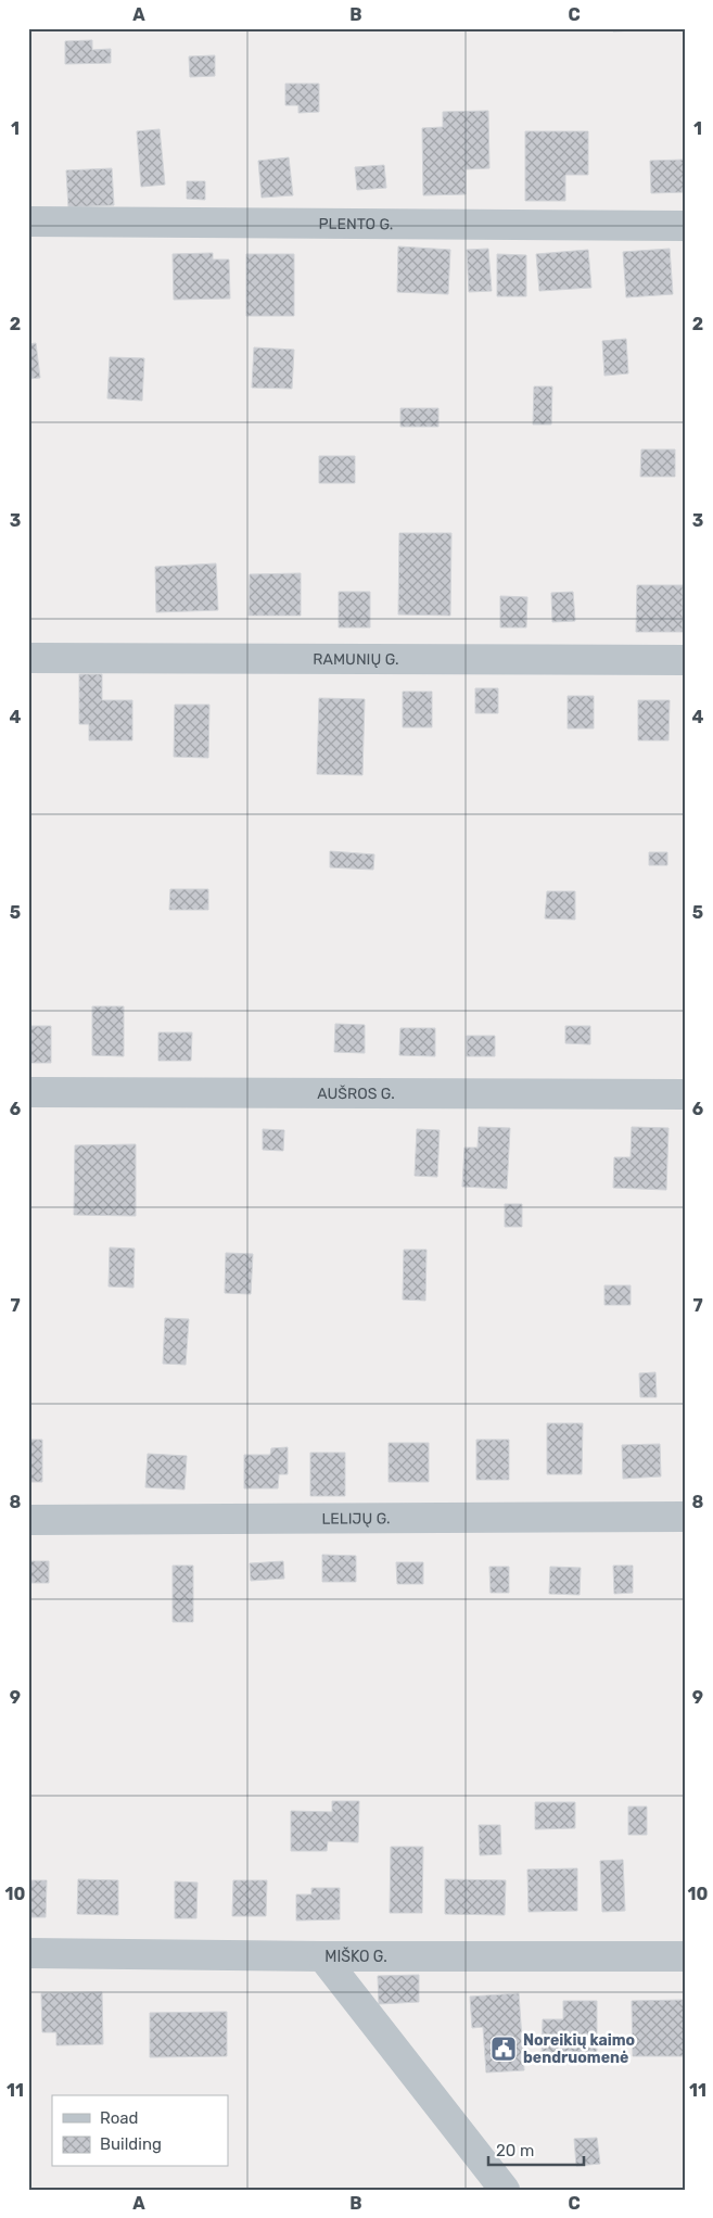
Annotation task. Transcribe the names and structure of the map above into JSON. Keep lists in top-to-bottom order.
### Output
{
  "streets": {
    "street": [
      "PLENTO G.",
      "RAMUNIŲ G.",
      "AUŠROS G.",
      "LELIJŲ G.",
      "MIŠKO G."
    ]
  },
  "places": {
    "public building": ["Noreikių kaimo bendruomenė"]
  },
  "legend": ["Road", "Building"],
  "scale_bar": "20 m",
  "grid": {
    "columns": ["A", "B", "C"],
    "rows": [
      "1",
      "2",
      "3",
      "4",
      "5",
      "6",
      "7",
      "8",
      "9",
      "10",
      "11"
    ]
  }
}
